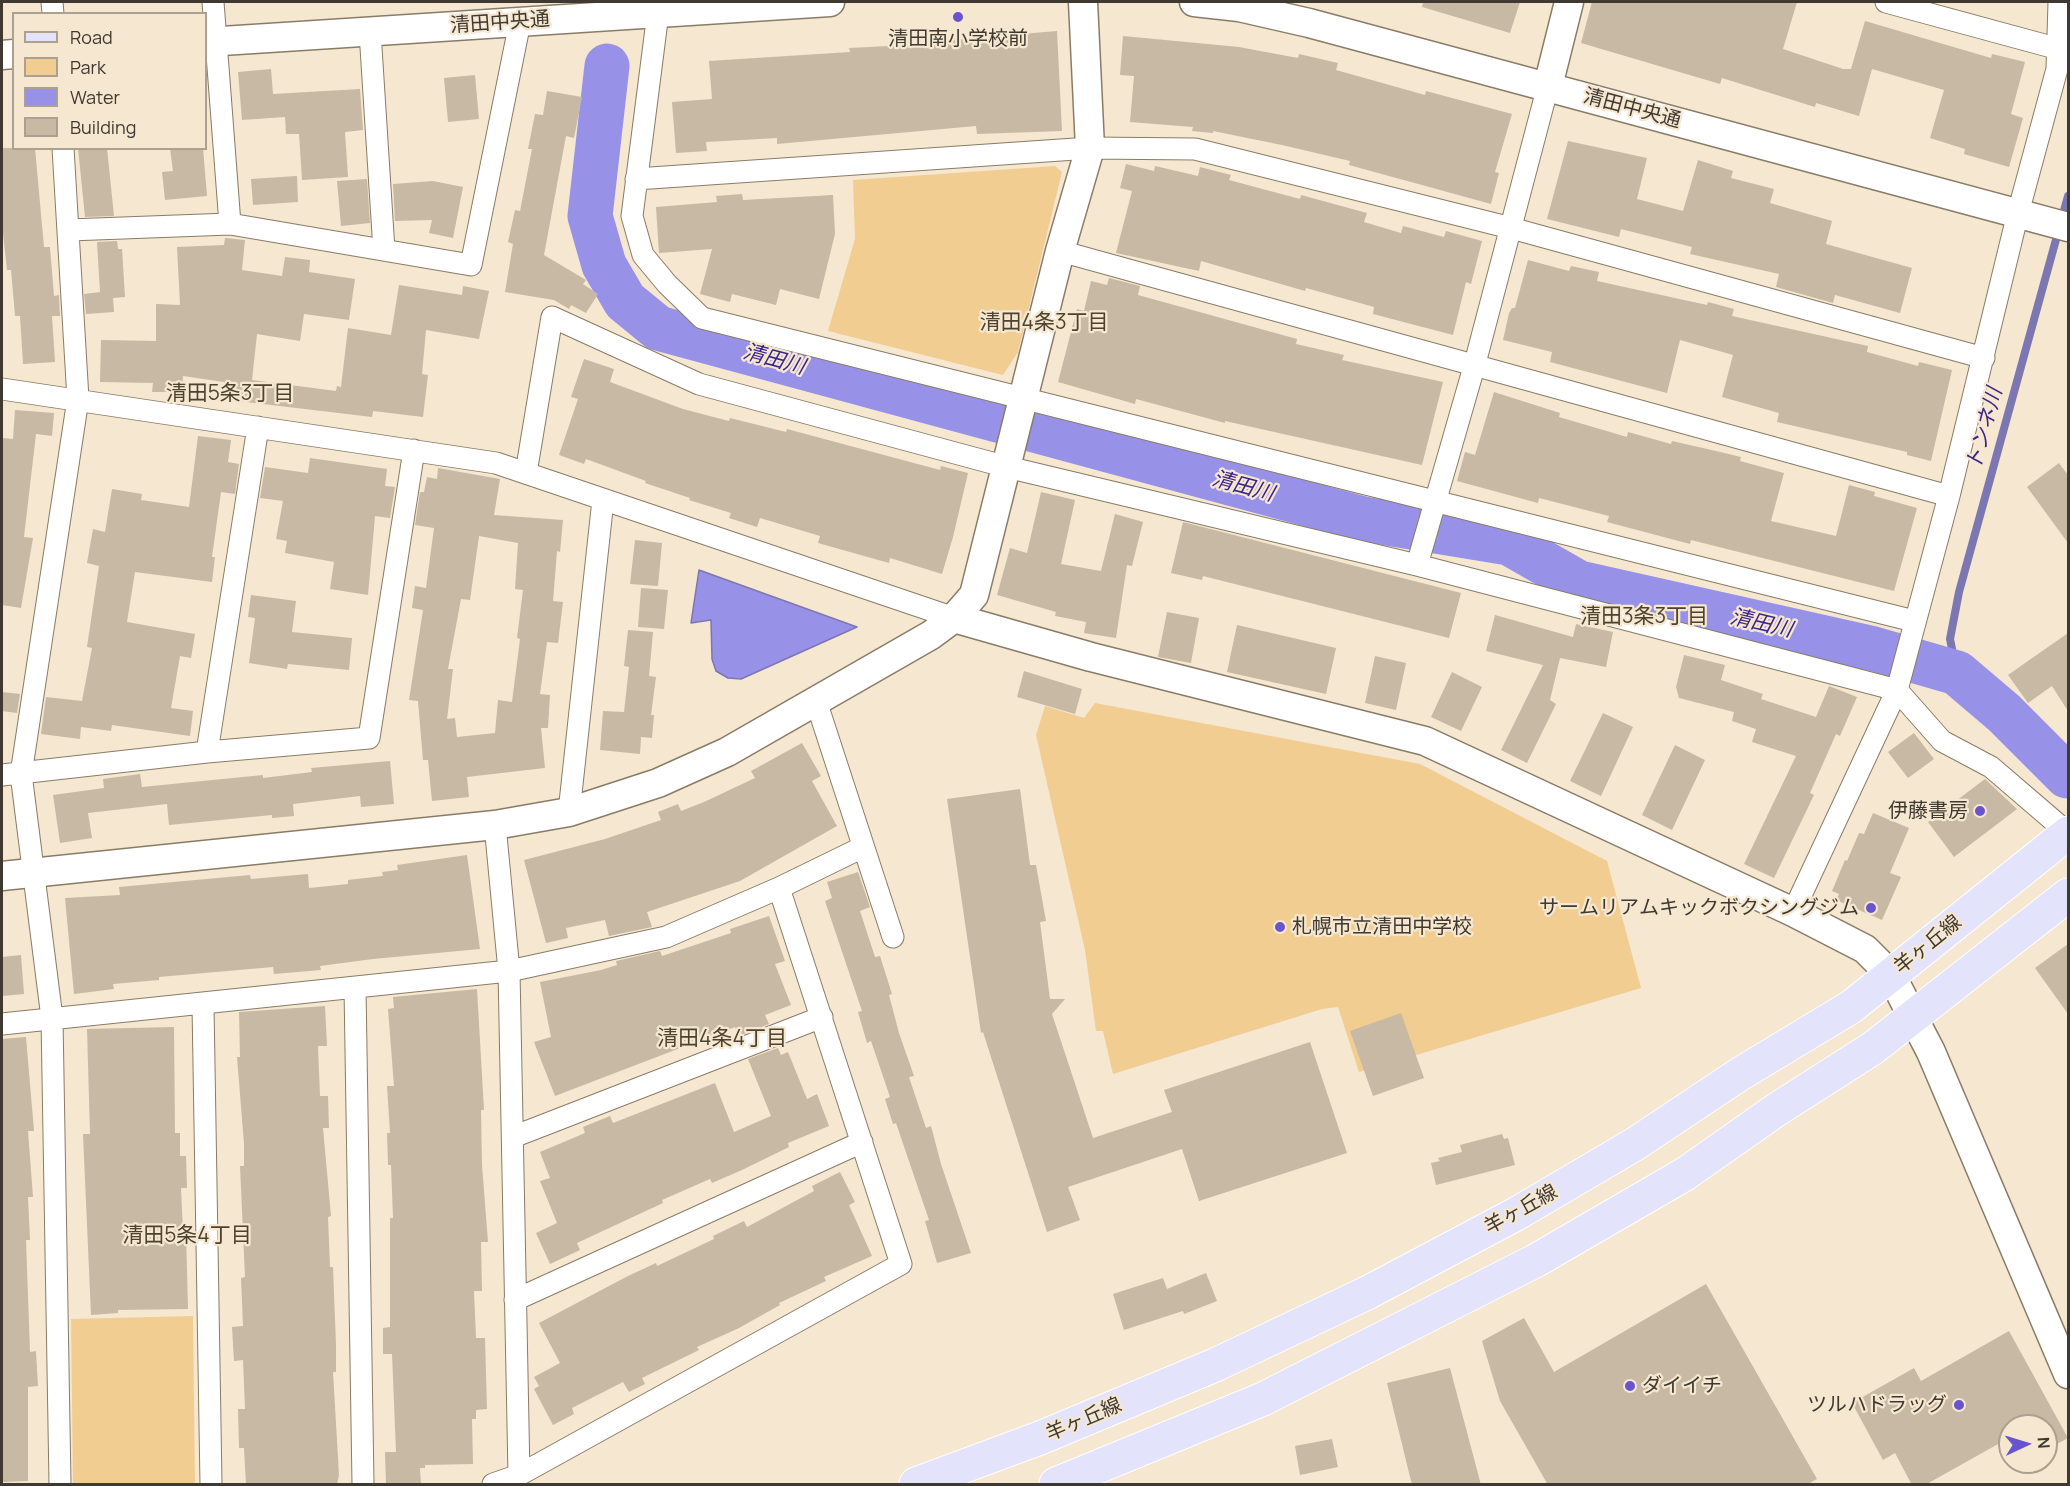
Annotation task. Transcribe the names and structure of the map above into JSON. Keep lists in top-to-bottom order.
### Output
{
  "streets": {
    "main road": ["羊ヶ丘線"],
    "street": ["清田中央通"]
  },
  "districts": [
    "清田4条3丁目",
    "清田5条3丁目",
    "清田3条3丁目",
    "清田4条4丁目",
    "清田5条4丁目"
  ],
  "water": ["清田川", "トンネ川"],
  "places": [
    "清田南小学校前",
    "伊藤書房",
    "サームリアムキックボクシングジム",
    "札幌市立清田中学校",
    "ダイイチ",
    "ツルハドラッグ"
  ],
  "legend": [
    "Road",
    "Park",
    "Water",
    "Building"
  ],
  "north": "right"
}
